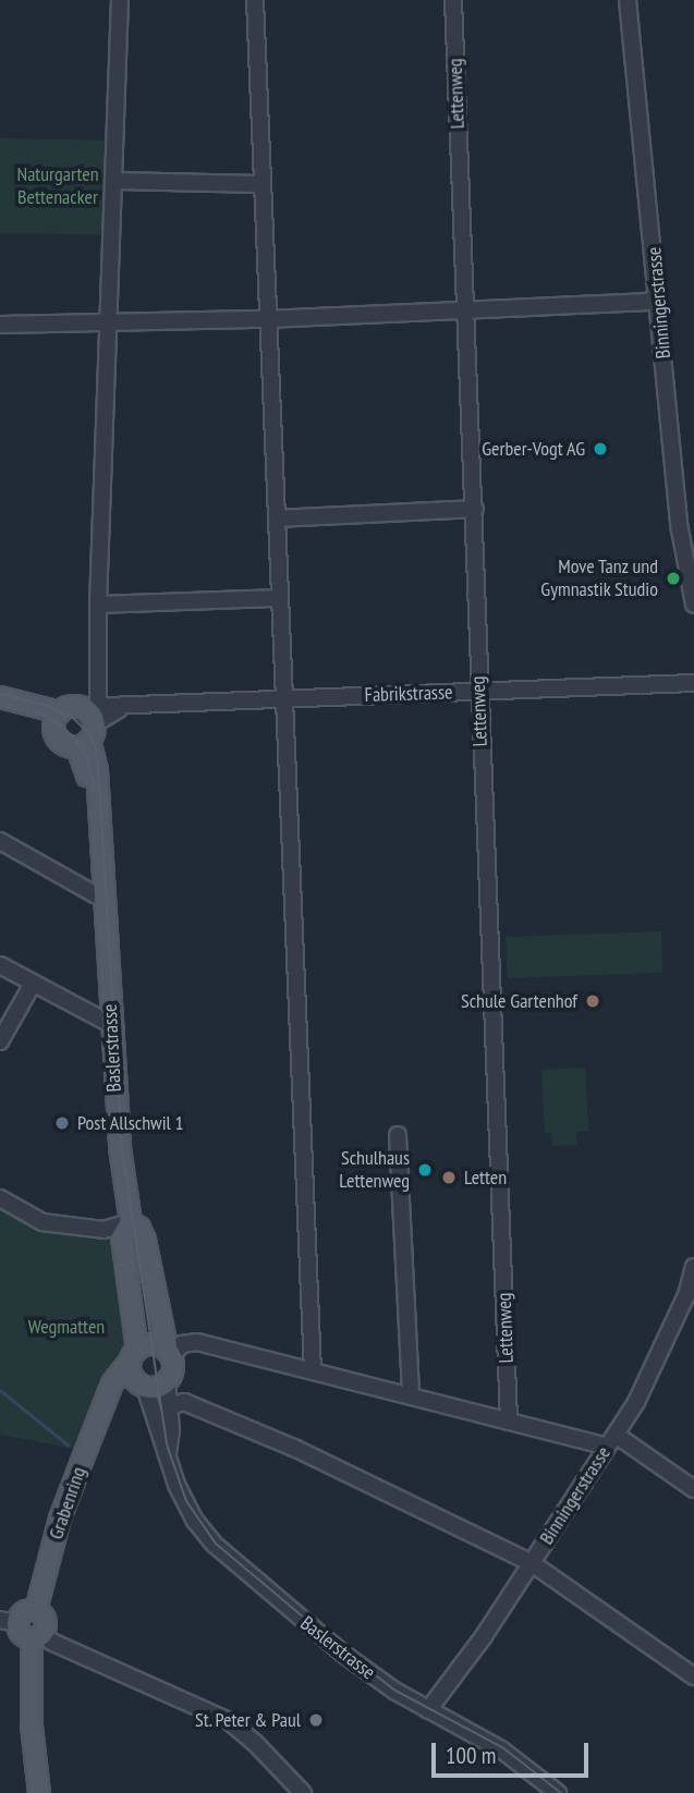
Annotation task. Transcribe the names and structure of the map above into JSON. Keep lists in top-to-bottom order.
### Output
{
  "streets": {
    "main road": ["Baslerstrasse", "Grabenring"],
    "street": ["Lettenweg", "Binningerstrasse", "Fabrikstrasse"]
  },
  "crossings": [
    ["Lettenweg", "Fabrikstrasse"],
    ["Binningerstrasse", "Baslerstrasse"],
    ["Fabrikstrasse", "Baslerstrasse"],
    ["Baslerstrasse", "Grabenring"]
  ],
  "parks": ["Naturgarten Bettenacker", "Wegmatten"],
  "places": [
    "Gerber-Vogt AG",
    "Move Tanz und Gymnastik Studio",
    "Schule Gartenhof",
    "Post Allschwil 1",
    "Schulhaus Lettenweg",
    "Letten",
    "St. Peter & Paul"
  ],
  "scale_bar": "100 m"
}
